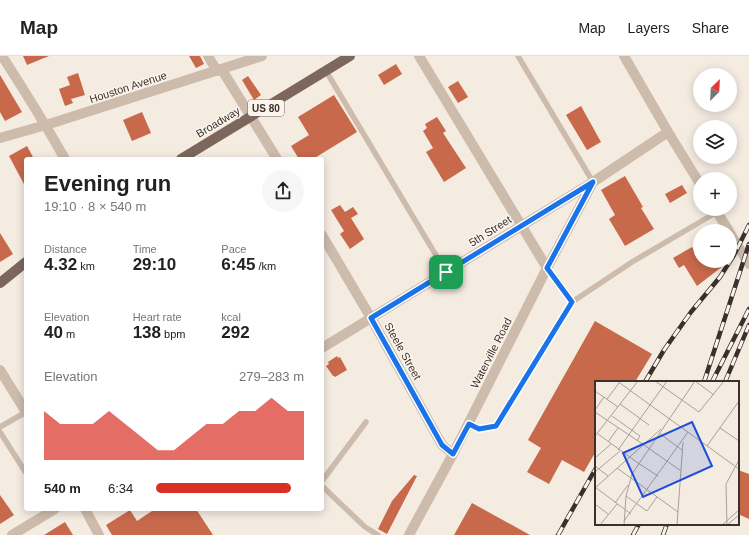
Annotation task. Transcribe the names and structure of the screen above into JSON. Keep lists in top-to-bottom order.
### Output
{
  "streets": {
    "main road": ["US 80", "Broadway"],
    "street": [
      "Houston Avenue",
      "5th Street",
      "Steele Street",
      "Waterville Road"
    ]
  },
  "crossings": [
    ["5th Street", "Steele Street"],
    ["5th Street", "Waterville Road"],
    ["Steele Street", "Waterville Road"]
  ],
  "north": "top right",
  "page": {
    "header": "Map",
    "nav": ["Map", "Layers", "Share"],
    "map_buttons": ["+", "−"],
    "heading": ["Evening run", "19:10 · 8 × 540 m"],
    "stats": [
      ["Distance", "4.32 km"],
      ["Time", "29:10"],
      ["Pace", "6:45 /km"],
      ["Elevation", "40 m"],
      ["Heart rate", "138 bpm"],
      ["kcal", "292"]
    ],
    "chart": ["Elevation", "279–283 m"],
    "list": [
      {
        "name": "540 m",
        "note": "6:34"
      }
    ]
  }
}
